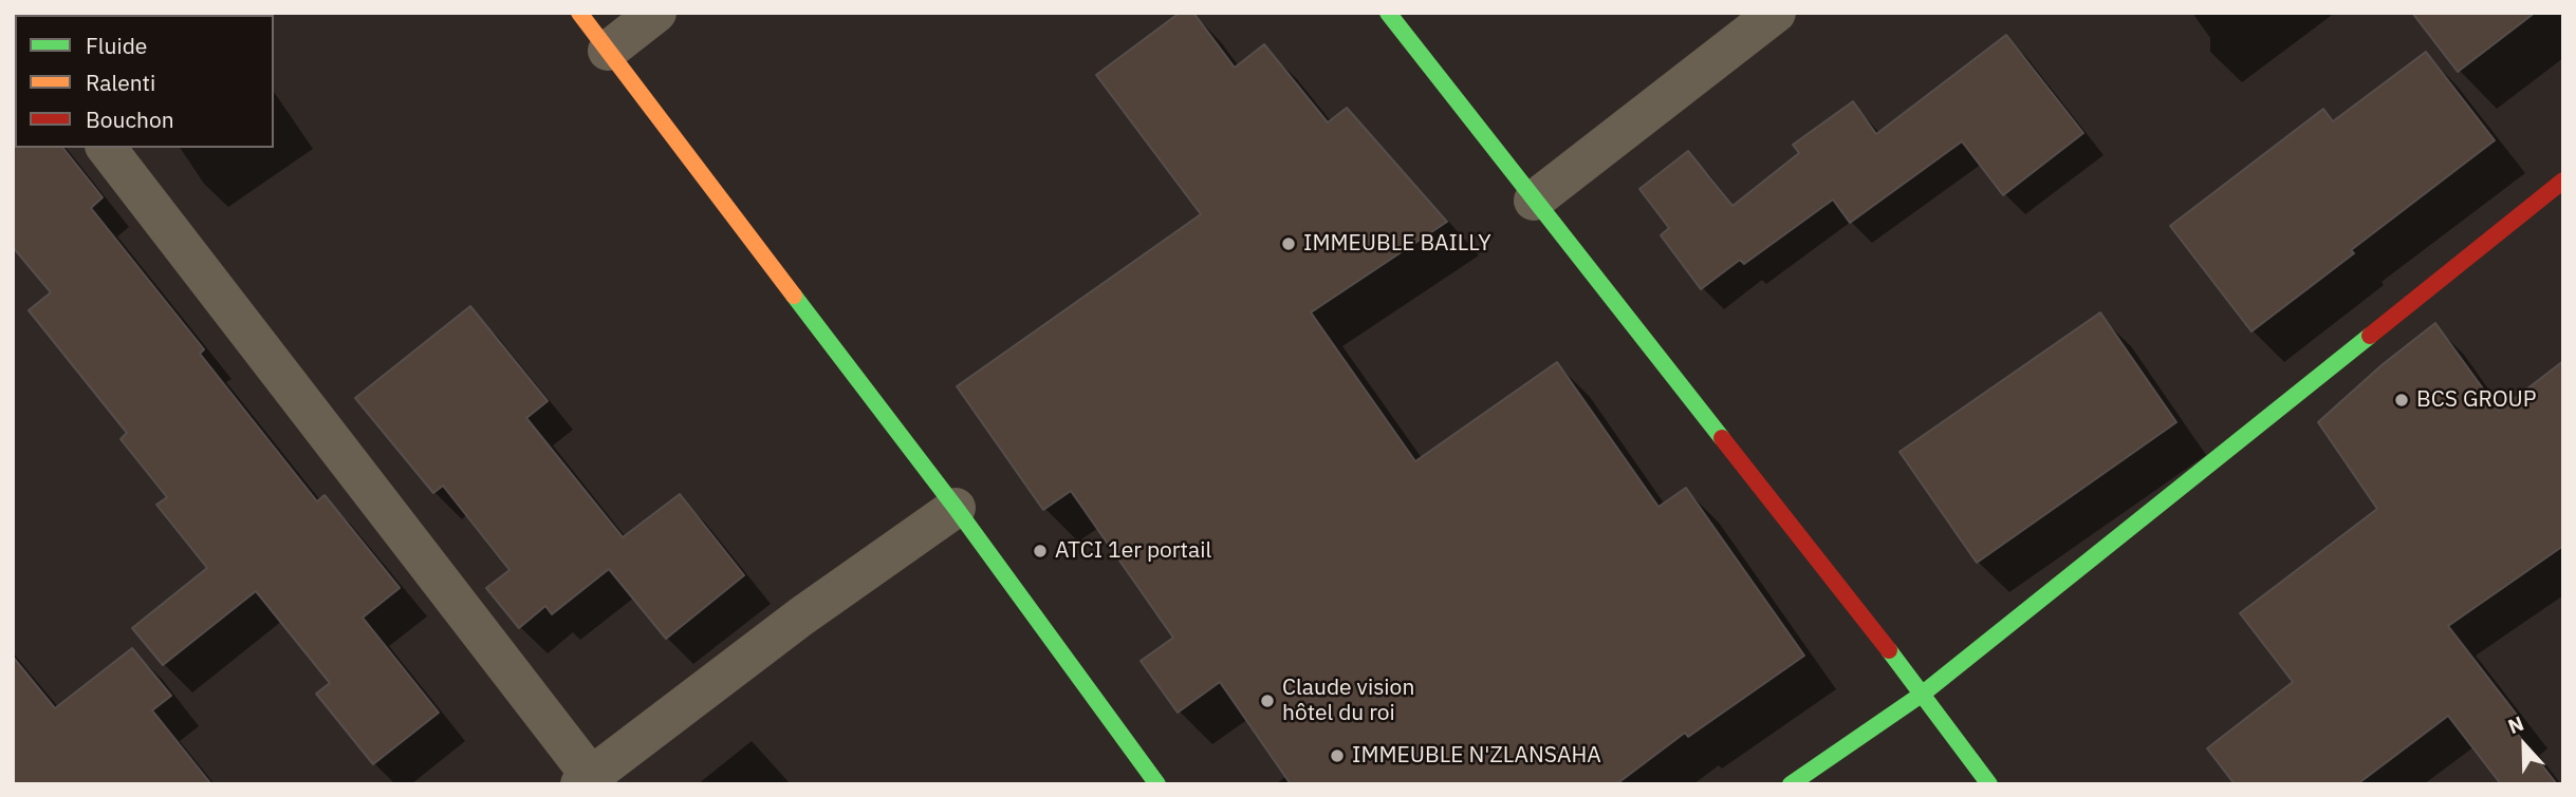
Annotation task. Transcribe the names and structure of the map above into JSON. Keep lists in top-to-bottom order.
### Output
{
  "places": [
    "IMMEUBLE BAILLY",
    "BCS GROUP",
    "ATCI 1er portail",
    "Claude vision hôtel du roi",
    "IMMEUBLE N'ZLANSAHA"
  ],
  "legend": ["Fluide", "Ralenti", "Bouchon"],
  "north": "top"
}
